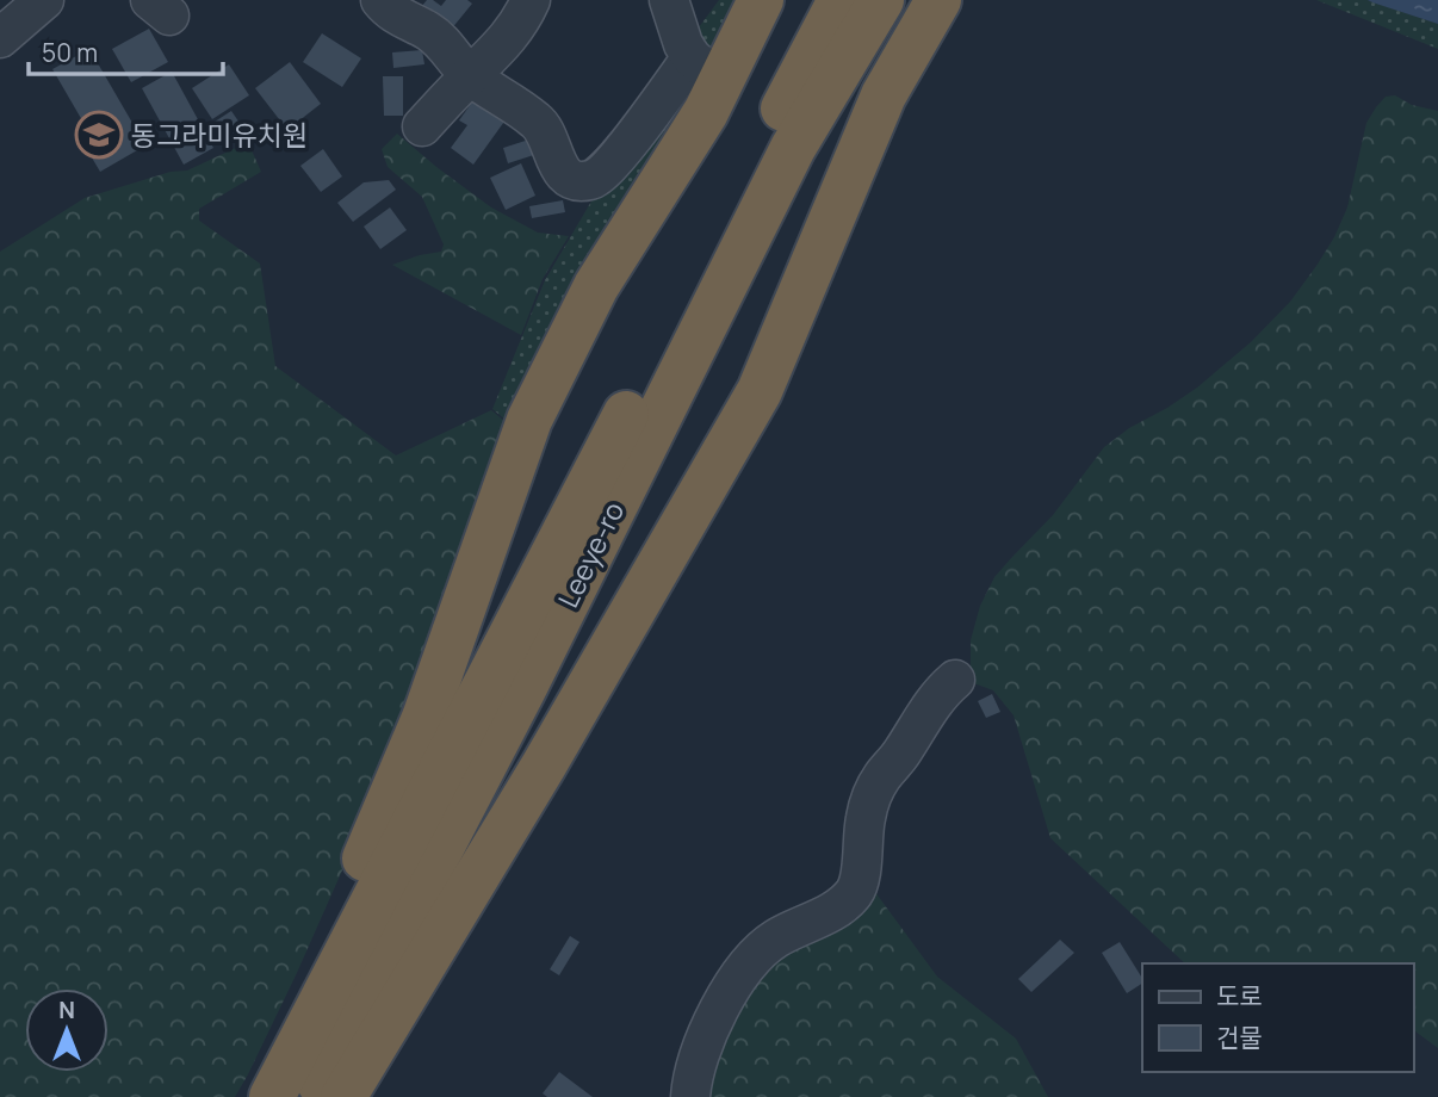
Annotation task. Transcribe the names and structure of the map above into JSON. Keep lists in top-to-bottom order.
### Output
{
  "streets": {
    "highway": ["Leeye-ro"]
  },
  "places": {
    "school or university": ["동그라미유치원"]
  },
  "legend": ["도로", "건물"],
  "scale_bar": "50 m",
  "north": "top"
}
